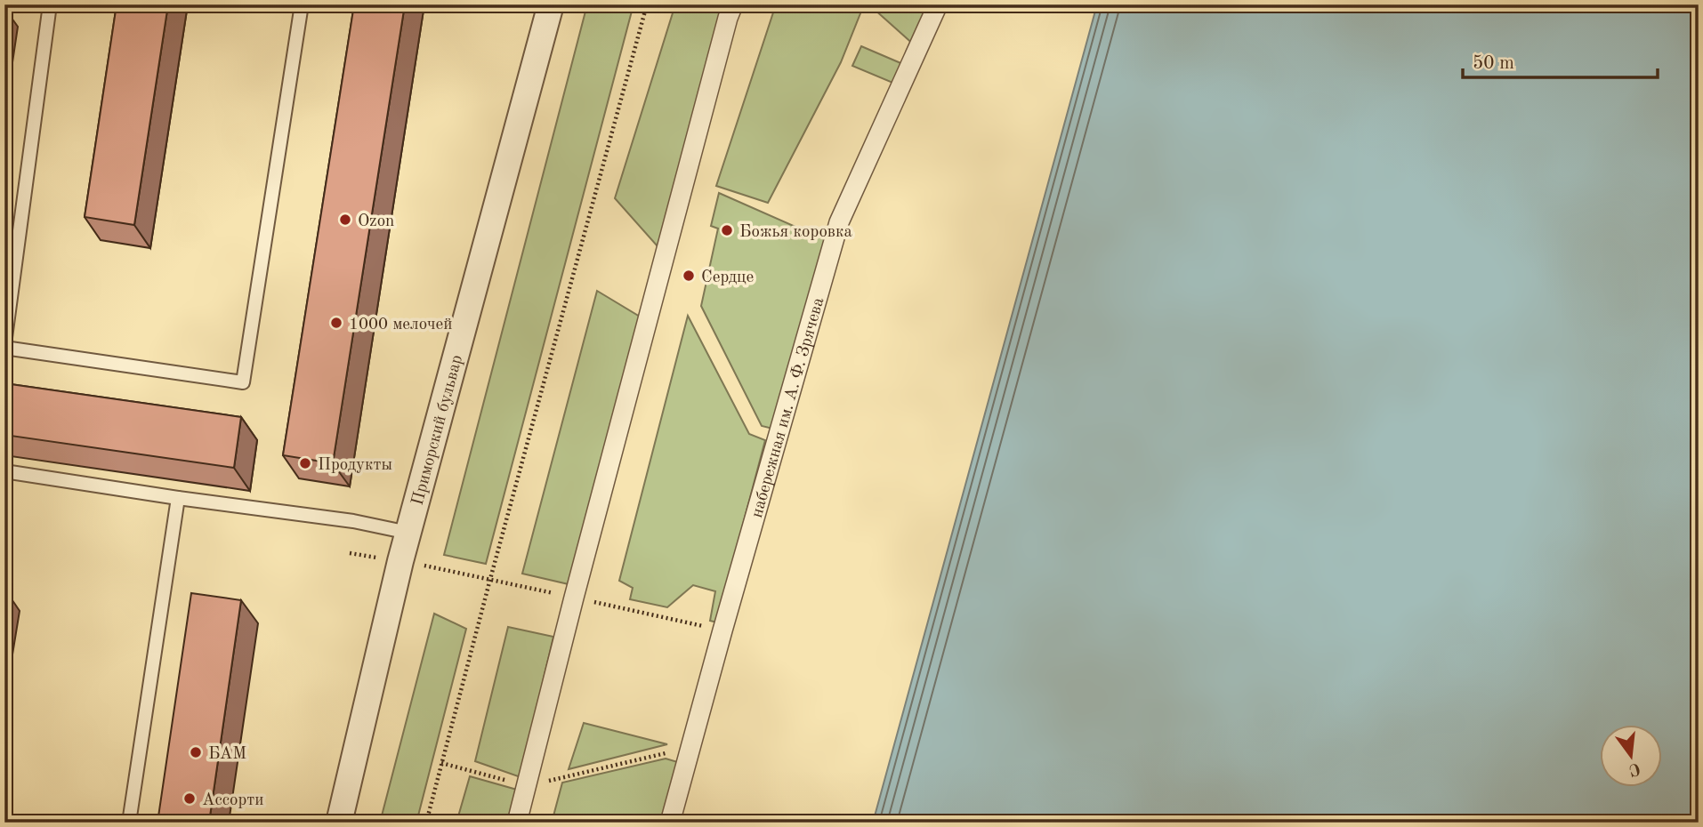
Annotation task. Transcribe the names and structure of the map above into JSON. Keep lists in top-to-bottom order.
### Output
{
  "streets": {
    "street": ["набережная им. А. Ф. Зрячева", "Приморский бульвар"]
  },
  "places": [
    "Ozon",
    "Божья коровка",
    "Сердце",
    "1000 мелочей",
    "Продукты",
    "БАМ",
    "Ассорти"
  ],
  "scale_bar": "50 m",
  "north": "bottom"
}
